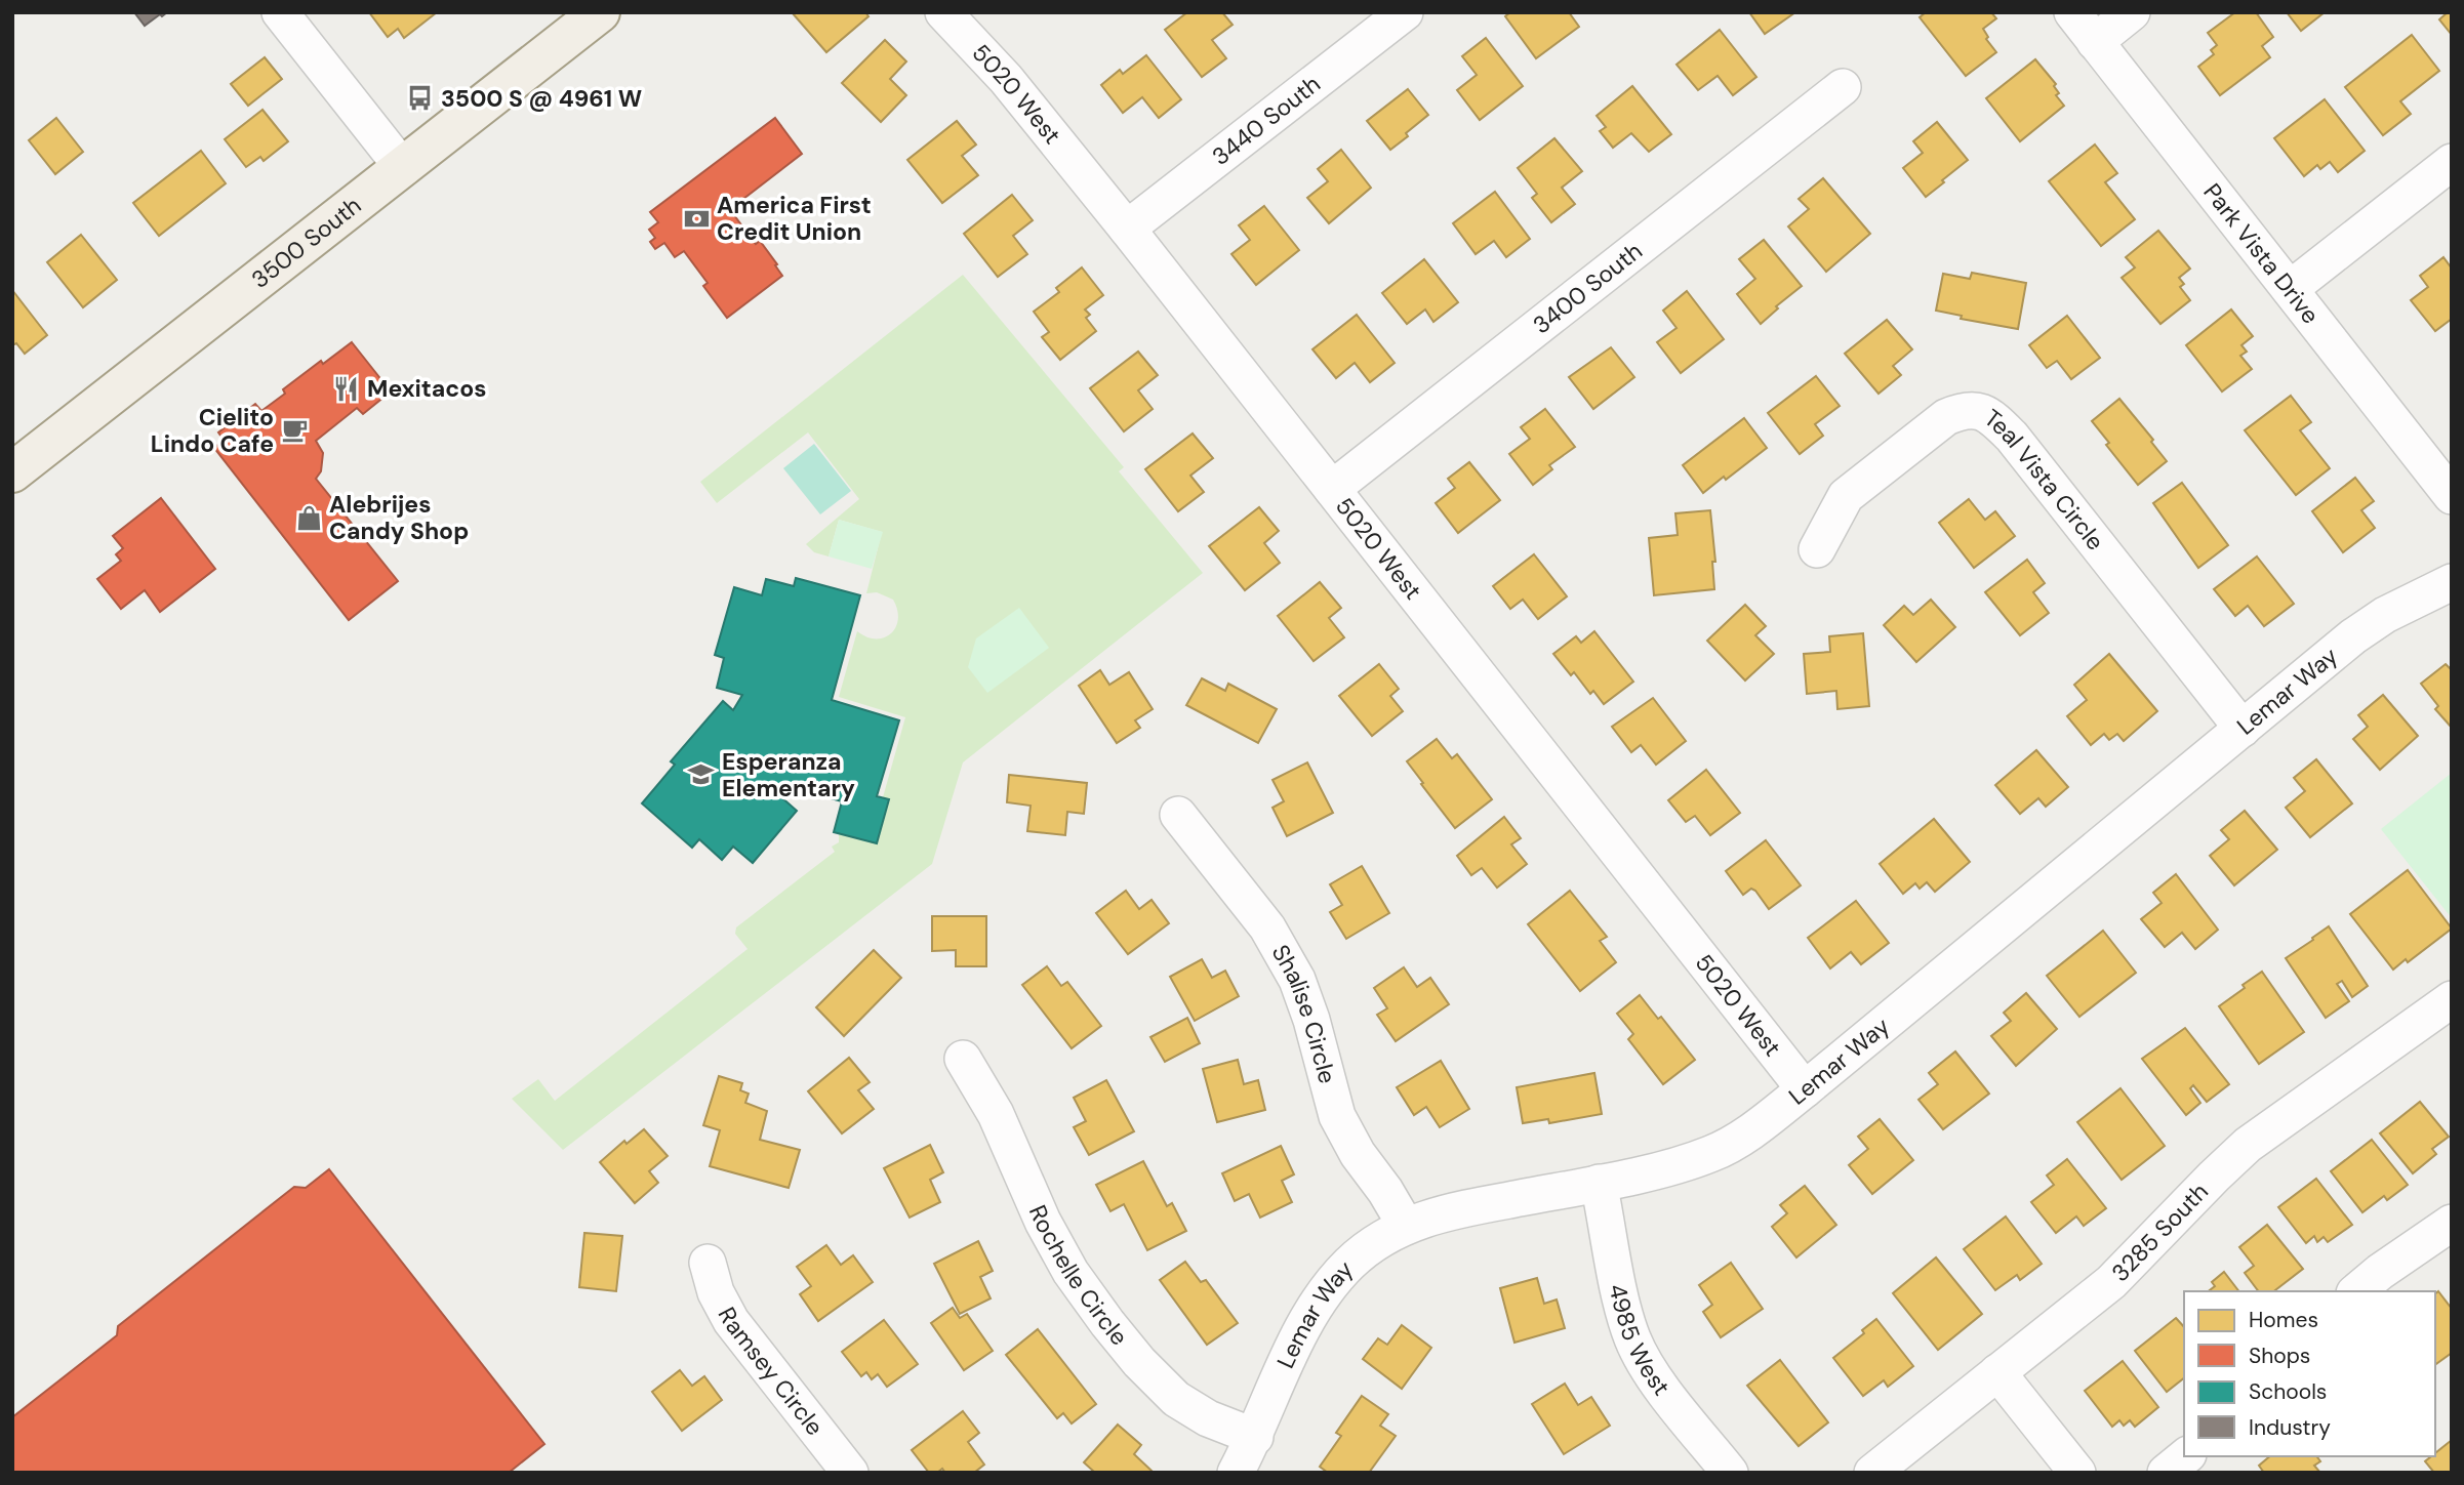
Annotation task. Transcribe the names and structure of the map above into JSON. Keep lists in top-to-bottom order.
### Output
{
  "streets": {
    "main road": ["3500 South"],
    "street": [
      "5020 West",
      "3440 South",
      "Park Vista Drive",
      "3400 South",
      "Teal Vista Circle",
      "Lemar Way",
      "Shalise Circle",
      "3285 South",
      "Rochelle Circle",
      "4985 West",
      "Ramsey Circle"
    ]
  },
  "crossings": [
    ["5020 West", "3440 South"],
    ["5020 West", "3400 South"],
    ["5020 West", "Lemar Way"],
    ["Teal Vista Circle", "Lemar Way"],
    ["Lemar Way", "Shalise Circle"],
    ["Lemar Way", "Rochelle Circle"],
    ["Lemar Way", "4985 West"]
  ],
  "places": {
    "bus stop": ["3500 S @ 4961 W"],
    "bank": ["America First Credit Union"],
    "restaurant": ["Mexitacos"],
    "cafe": ["Cielito Lindo Cafe"],
    "shop": ["Alebrijes Candy Shop"],
    "school or university": ["Esperanza Elementary"]
  },
  "legend": [
    "Homes",
    "Shops",
    "Schools",
    "Industry"
  ]
}
